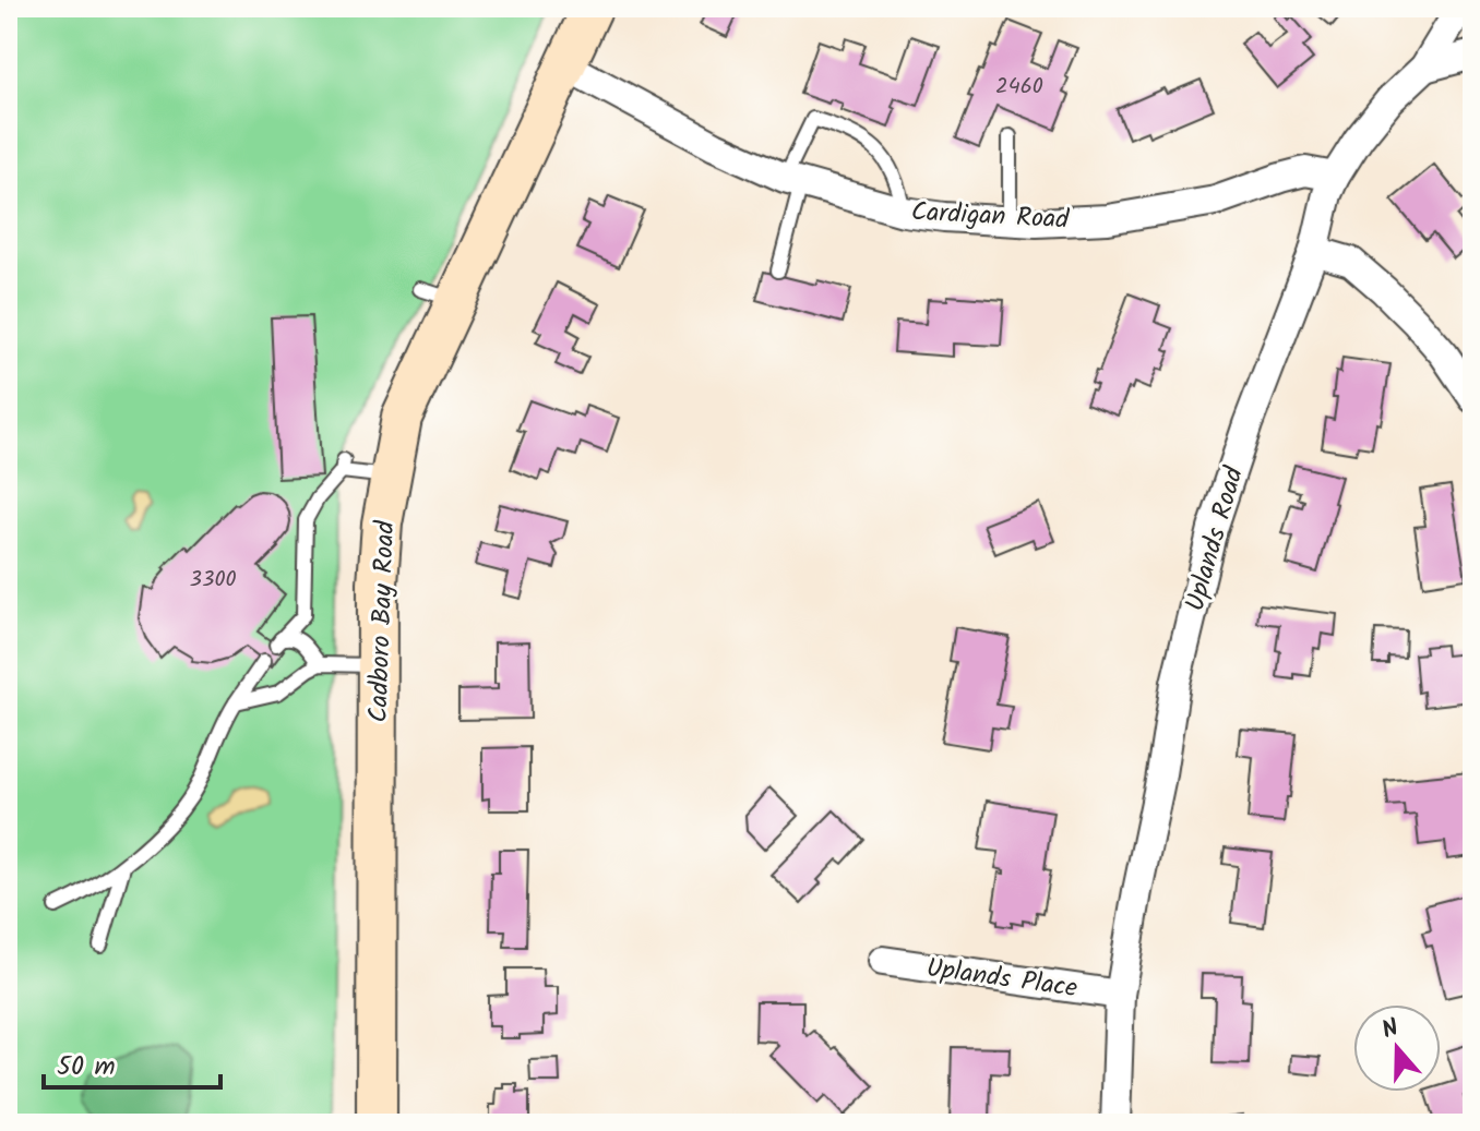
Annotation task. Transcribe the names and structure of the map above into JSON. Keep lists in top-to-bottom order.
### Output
{
  "streets": {
    "main road": ["Cadboro Bay Road"],
    "street": ["Cardigan Road", "Uplands Road", "Uplands Place"]
  },
  "crossings": [
    ["Cardigan Road", "Uplands Road"],
    ["Cardigan Road", "Cadboro Bay Road"],
    ["Uplands Road", "Uplands Place"]
  ],
  "house_numbers": ["2460", "3300"],
  "scale_bar": "50 m",
  "north": "top"
}
